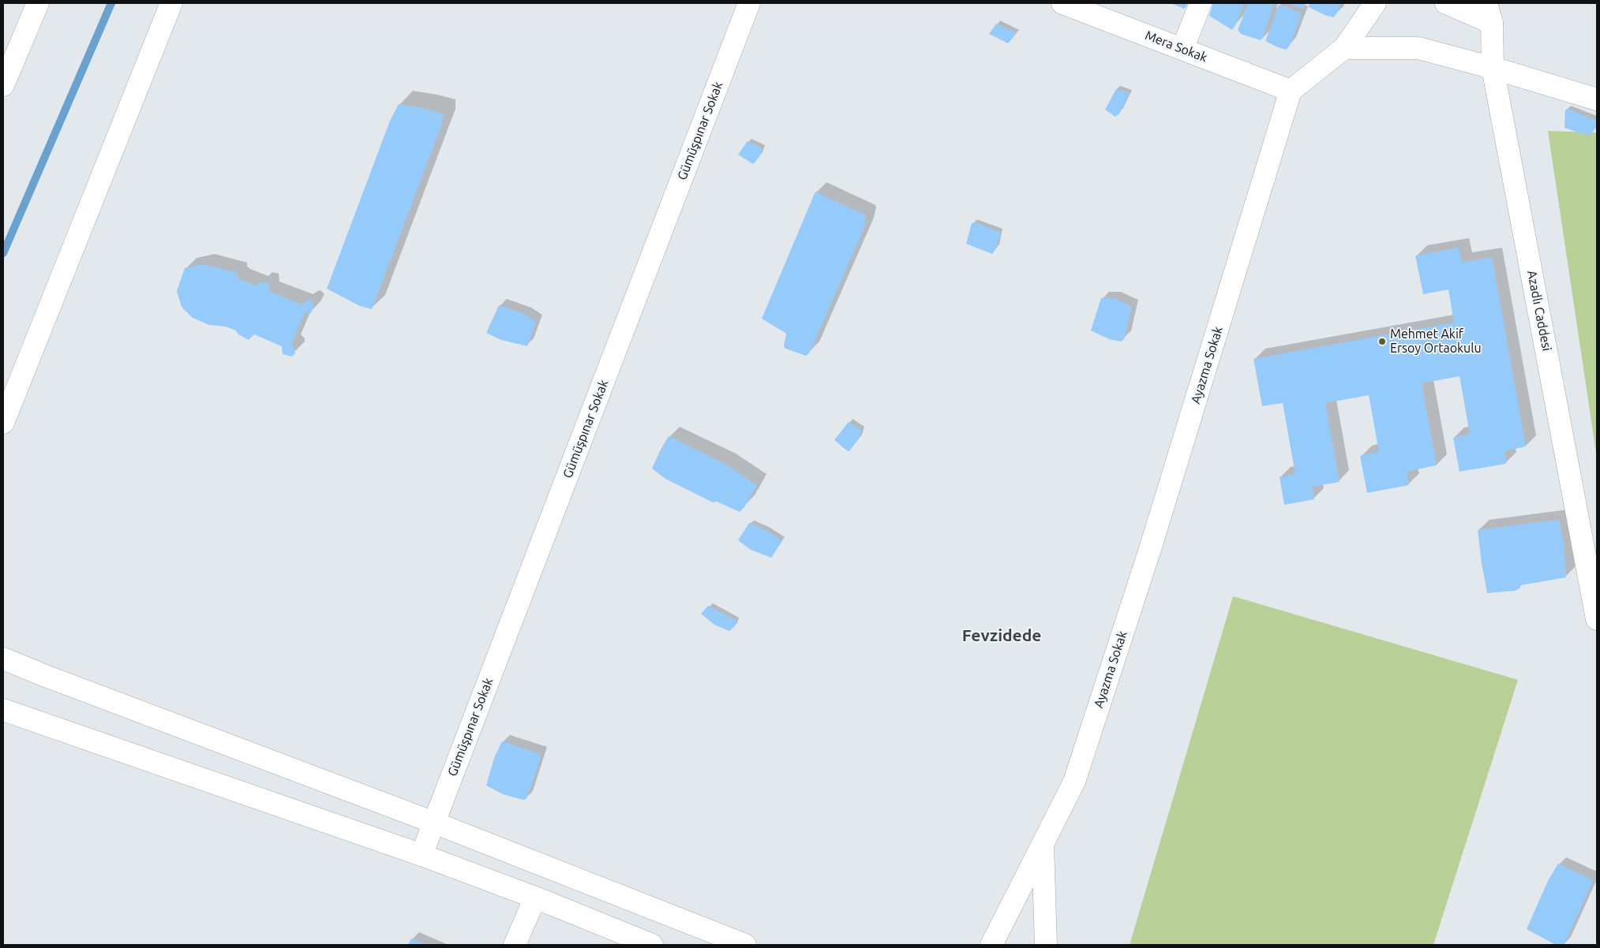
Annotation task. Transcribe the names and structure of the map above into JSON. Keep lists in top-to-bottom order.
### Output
{
  "streets": {
    "street": [
      "Mera Sokak",
      "Gümüşpınar Sokak",
      "Azadlı Caddesi",
      "Ayazma Sokak"
    ]
  },
  "crossings": [
    ["Mera Sokak", "Ayazma Sokak"]
  ],
  "districts": ["Fevzidede"],
  "places": ["Mehmet Akif Ersoy Ortaokulu"]
}
